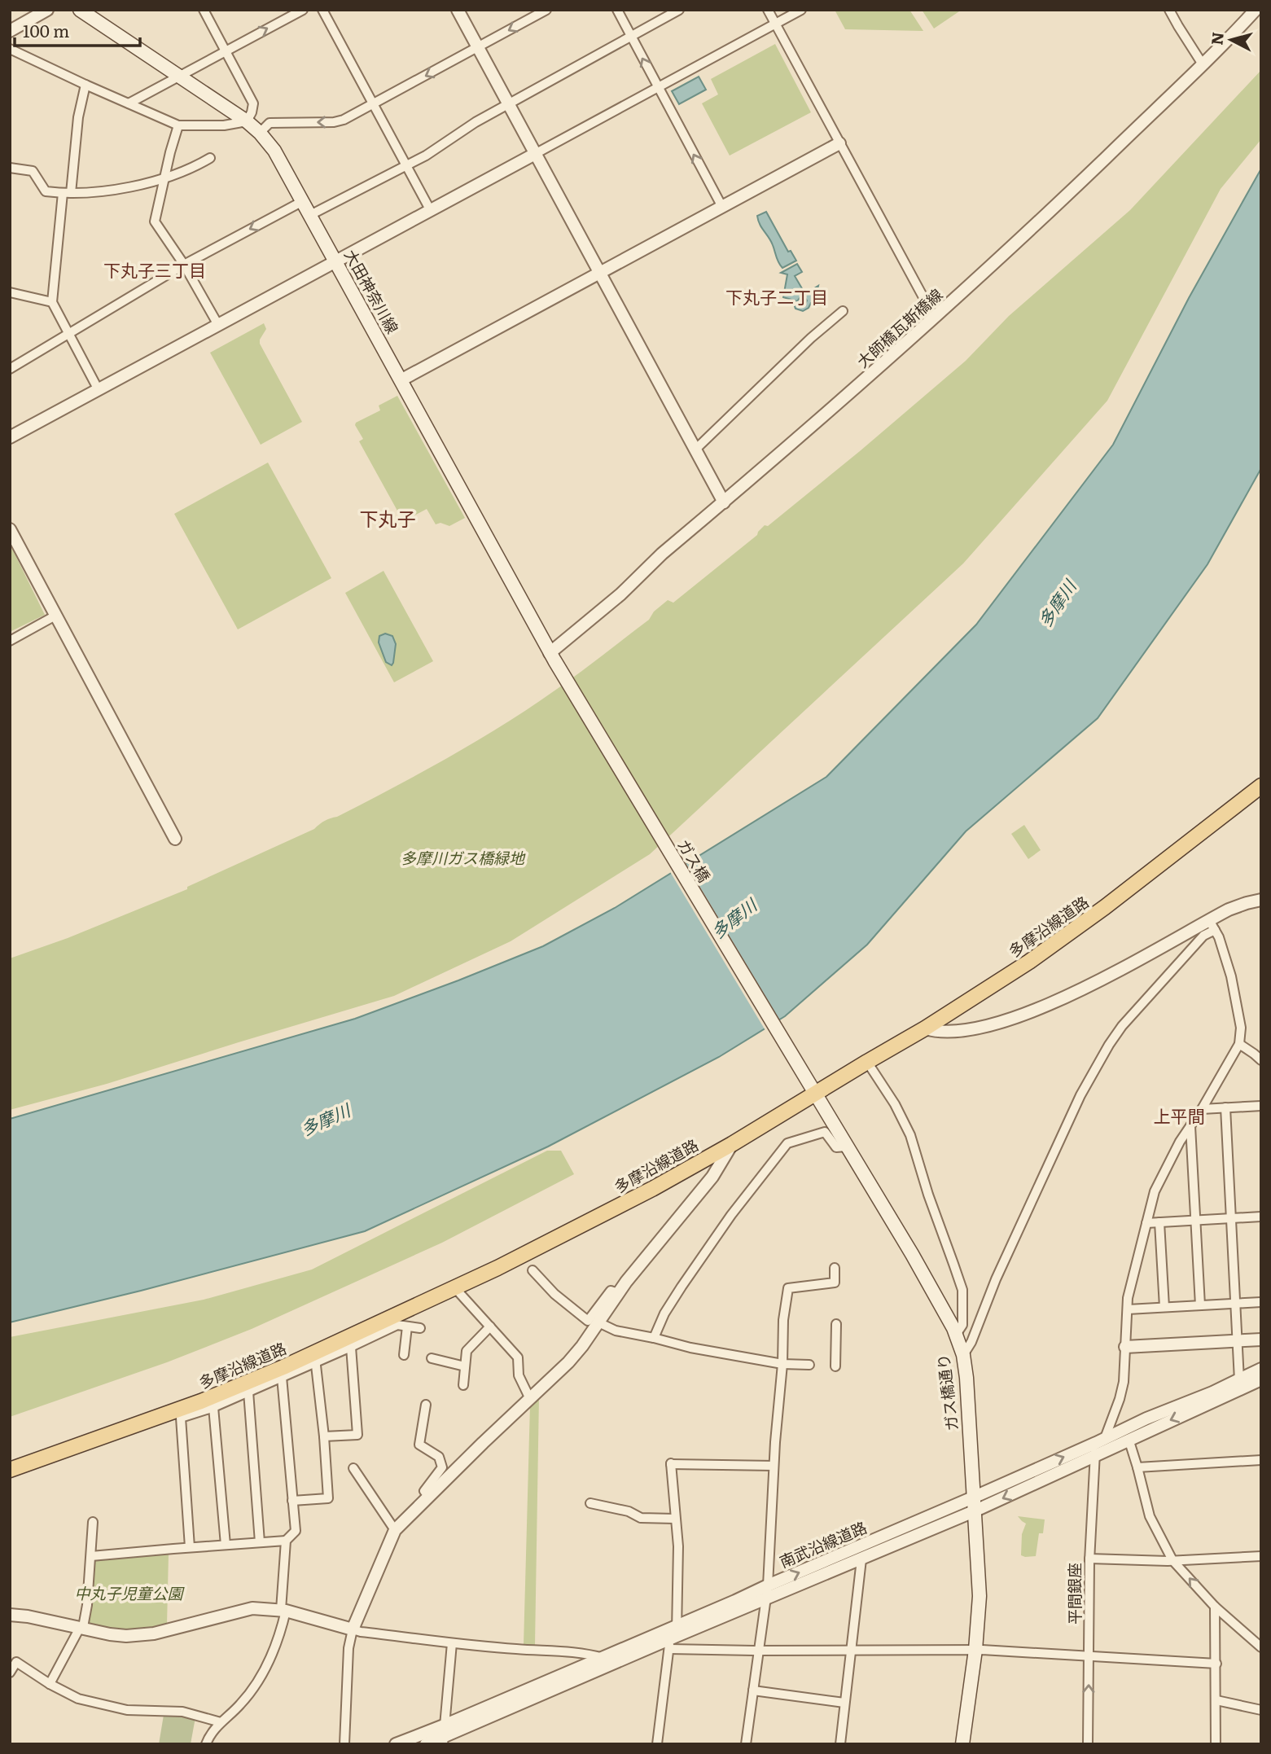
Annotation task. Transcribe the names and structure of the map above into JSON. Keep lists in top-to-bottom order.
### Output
{
  "streets": {
    "main road": [
      "大田神奈川線",
      "ガス橋",
      "多摩沿線道路",
      "ガス橋通り"
    ],
    "street": ["大師橋瓦斯橋線", "南武沿線道路", "平間銀座"]
  },
  "crossings": [
    ["大田神奈川線", "大師橋瓦斯橋線"],
    ["大田神奈川線", "ガス橋"],
    ["大師橋瓦斯橋線", "ガス橋"],
    ["ガス橋", "ガス橋通り"],
    ["多摩沿線道路", "ガス橋通り"],
    ["ガス橋通り", "南武沿線道路"],
    ["南武沿線道路", "平間銀座"]
  ],
  "districts": [
    "下丸子三丁目",
    "下丸子二丁目",
    "下丸子",
    "上平間"
  ],
  "water": ["多摩川"],
  "parks": ["多摩川ガス橋緑地", "中丸子児童公園"],
  "scale_bar": "100 m",
  "north": "left"
}
